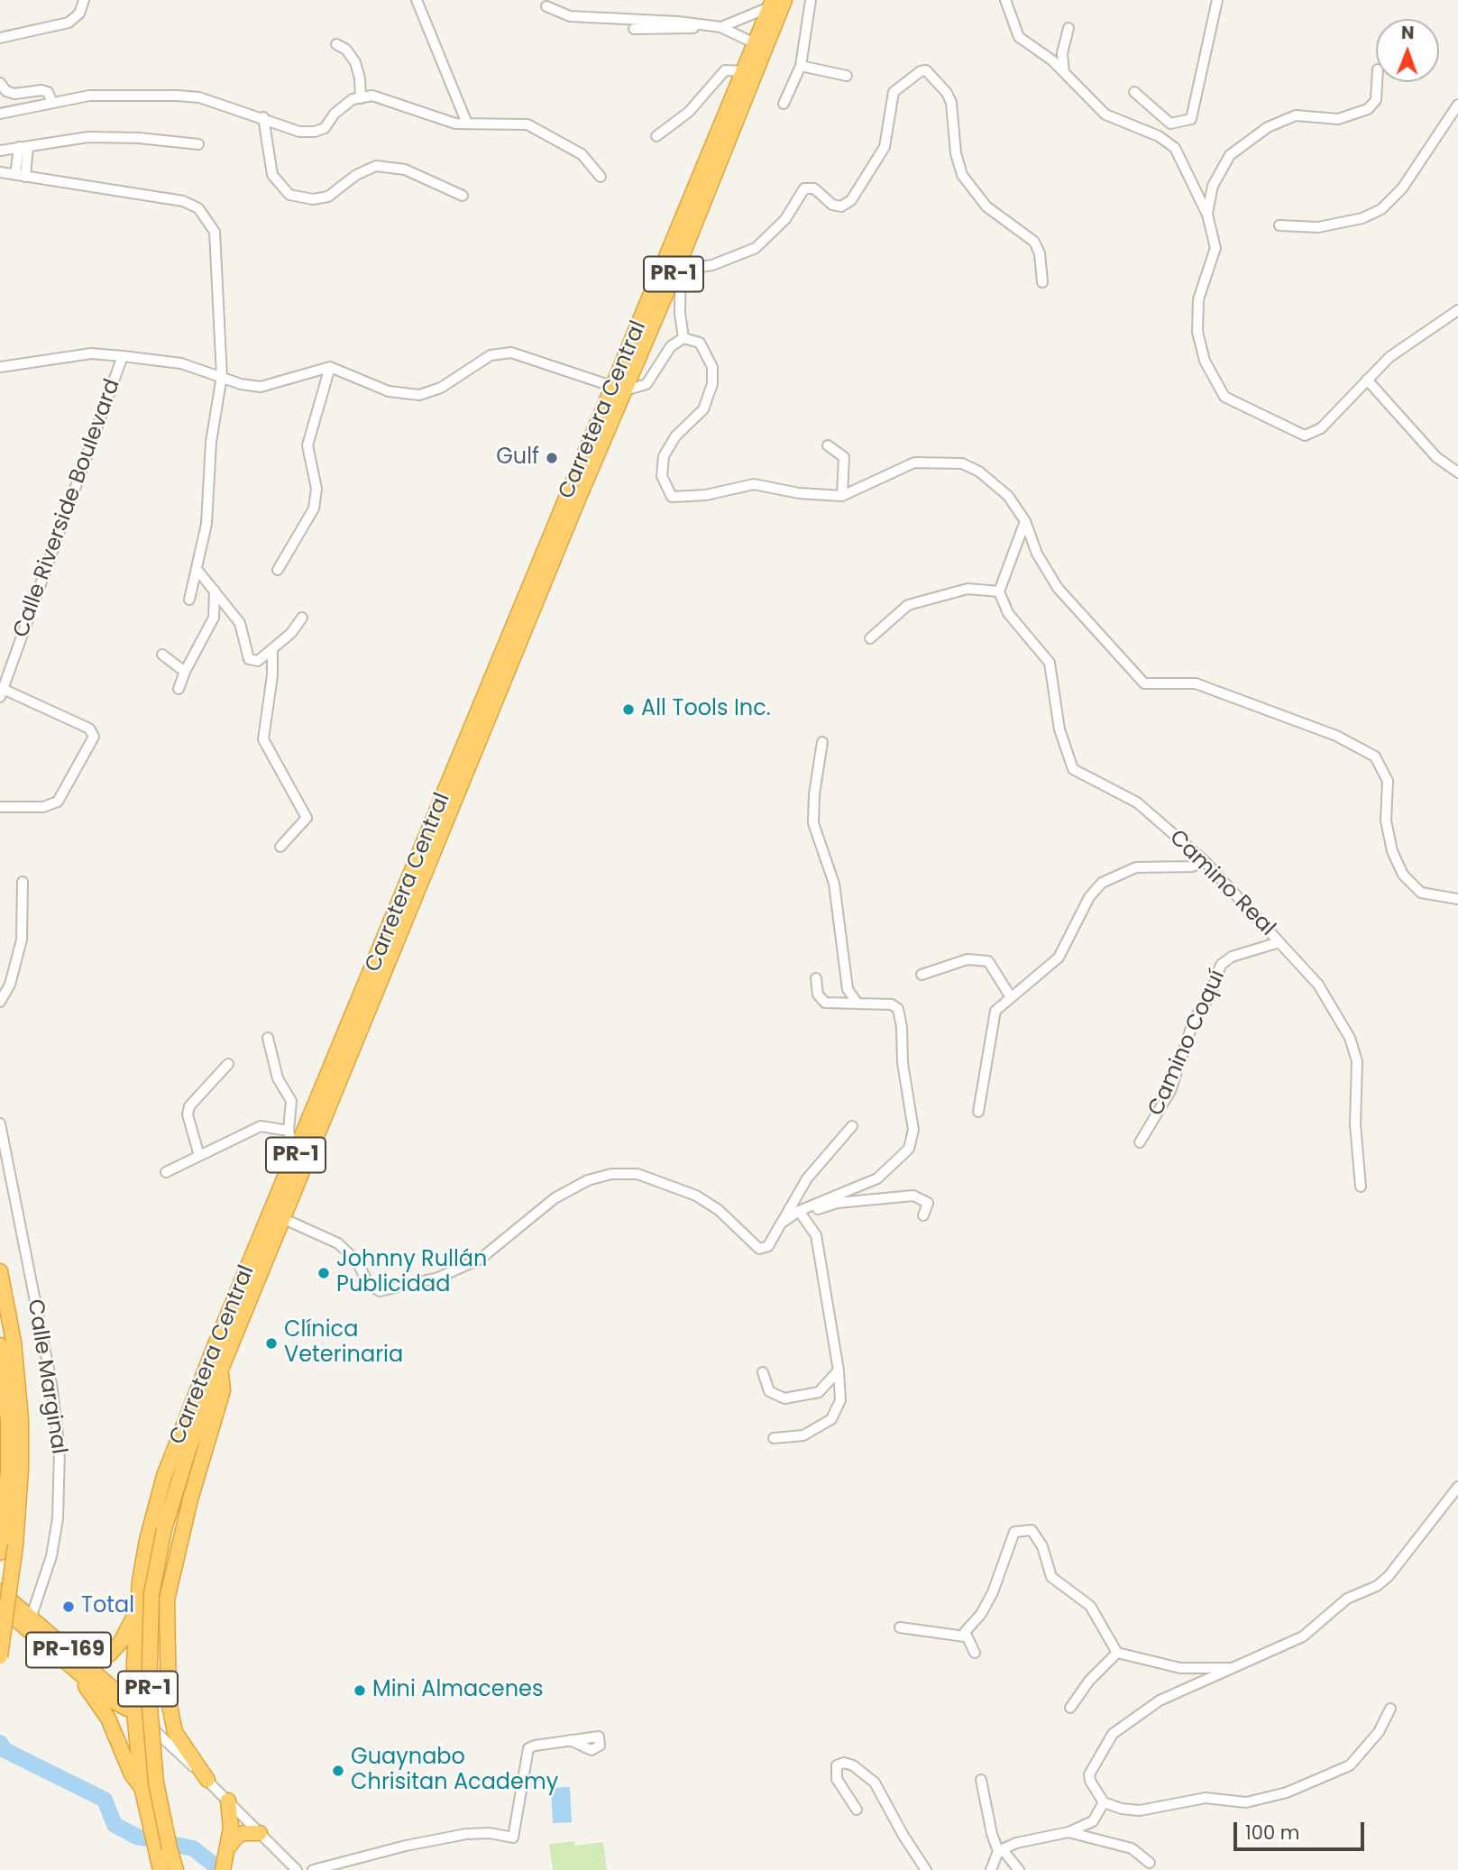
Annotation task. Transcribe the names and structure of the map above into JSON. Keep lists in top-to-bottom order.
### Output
{
  "streets": {
    "highway": ["PR-1", "Carretera Central", "PR-169"],
    "street": [
      "Calle Riverside Boulevard",
      "Camino Real",
      "Camino Coquí",
      "Calle Marginal"
    ]
  },
  "crossings": [
    ["PR-1", "Carretera Central"],
    ["Carretera Central", "PR-169"],
    ["Camino Real", "Camino Coquí"],
    ["Calle Marginal", "PR-169"]
  ],
  "places": [
    "Gulf",
    "All Tools Inc.",
    "Johnny Rullán Publicidad",
    "Clínica Veterinaria",
    "Total",
    "Mini Almacenes",
    "Guaynabo Chrisitan Academy"
  ],
  "scale_bar": "100 m",
  "north": "top"
}
